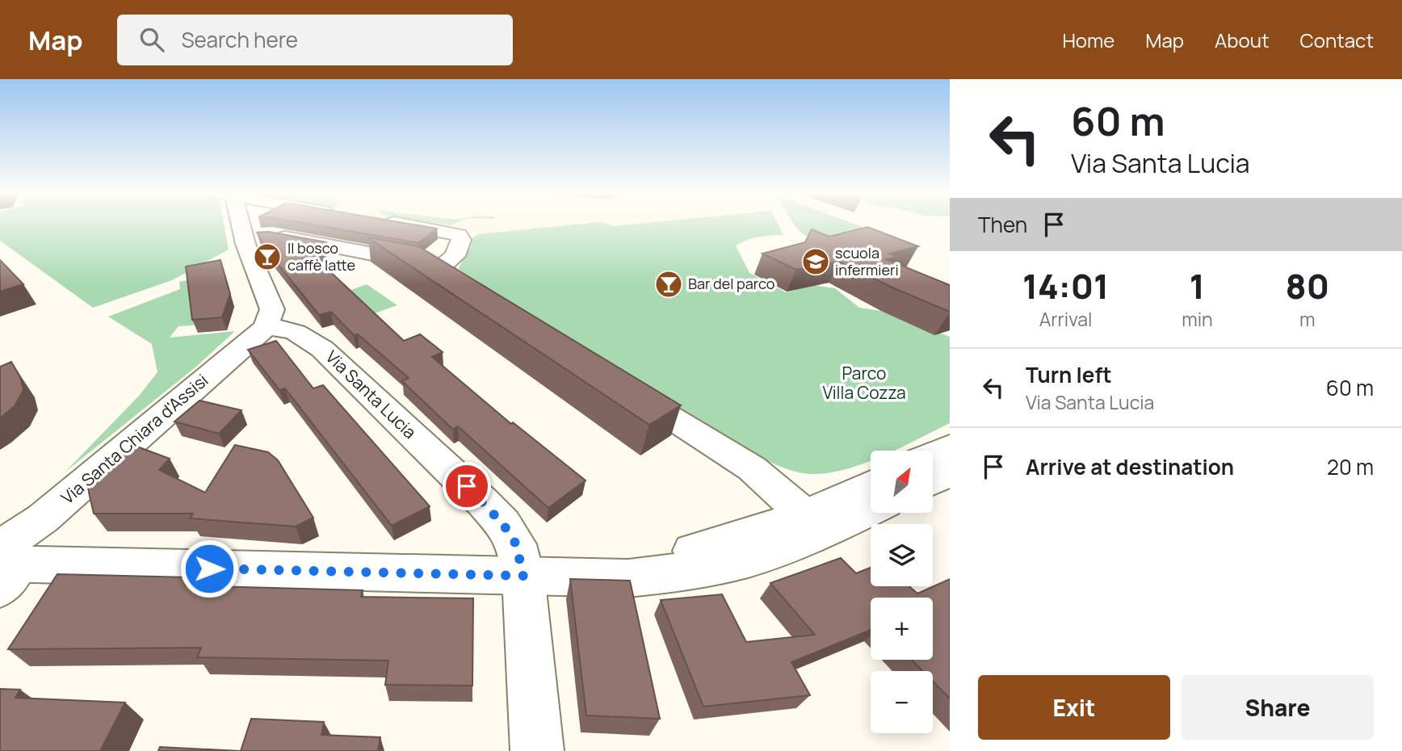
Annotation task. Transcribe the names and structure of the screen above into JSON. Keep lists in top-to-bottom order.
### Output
{
  "streets": {
    "street": ["Via Santa Lucia", "Via Santa Chiara d'Assisi"]
  },
  "crossings": [
    ["Via Santa Lucia", "Via Santa Chiara d'Assisi"]
  ],
  "parks": ["Parco Villa Cozza"],
  "places": {
    "bar": ["Il bosco caffè latte", "Bar del parco"],
    "school or university": ["scuola infermieri"]
  },
  "north": "top right",
  "page": {
    "header": "Map",
    "search": "Search here",
    "nav": [
      "Home",
      "Map",
      "About",
      "Contact"
    ],
    "turn": ["60 m", "Via Santa Lucia"],
    "then": "Then",
    "eta": [
      "14:01",
      "Arrival",
      "1",
      "min",
      "80",
      "m"
    ],
    "list": [
      {
        "name": "Turn left",
        "note": "Via Santa Lucia",
        "value": "60 m"
      },
      {
        "name": "Arrive at destination",
        "value": "20 m"
      }
    ],
    "map_buttons": ["+", "−"],
    "buttons": ["Exit", "Share"]
  }
}
